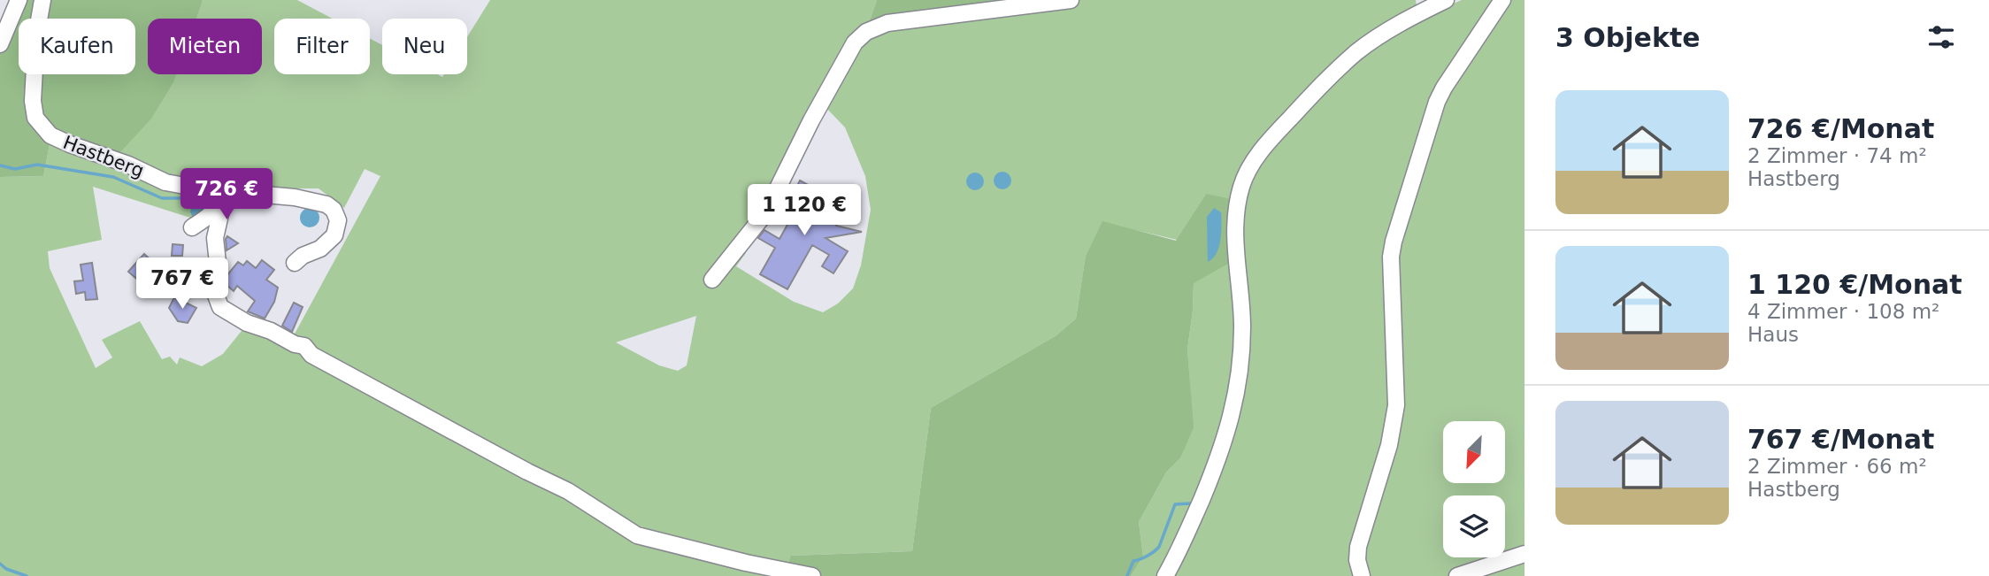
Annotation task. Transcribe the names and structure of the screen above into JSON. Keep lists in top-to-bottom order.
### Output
{
  "streets": {
    "street": ["Hastberg"]
  },
  "north": "bottom left",
  "page": {
    "heading": "3 Objekte",
    "chip": [
      "Kaufen",
      "Mieten",
      "Filter",
      "Neu"
    ],
    "list": [
      {
        "name": "726 €/Monat",
        "note": "2 Zimmer · 74 m² · Hastberg"
      },
      {
        "name": "1 120 €/Monat",
        "note": "4 Zimmer · 108 m² · Haus"
      },
      {
        "name": "767 €/Monat",
        "note": "2 Zimmer · 66 m² · Hastberg"
      }
    ],
    "price": ["726 €", "1 120 €", "767 €"]
  }
}
